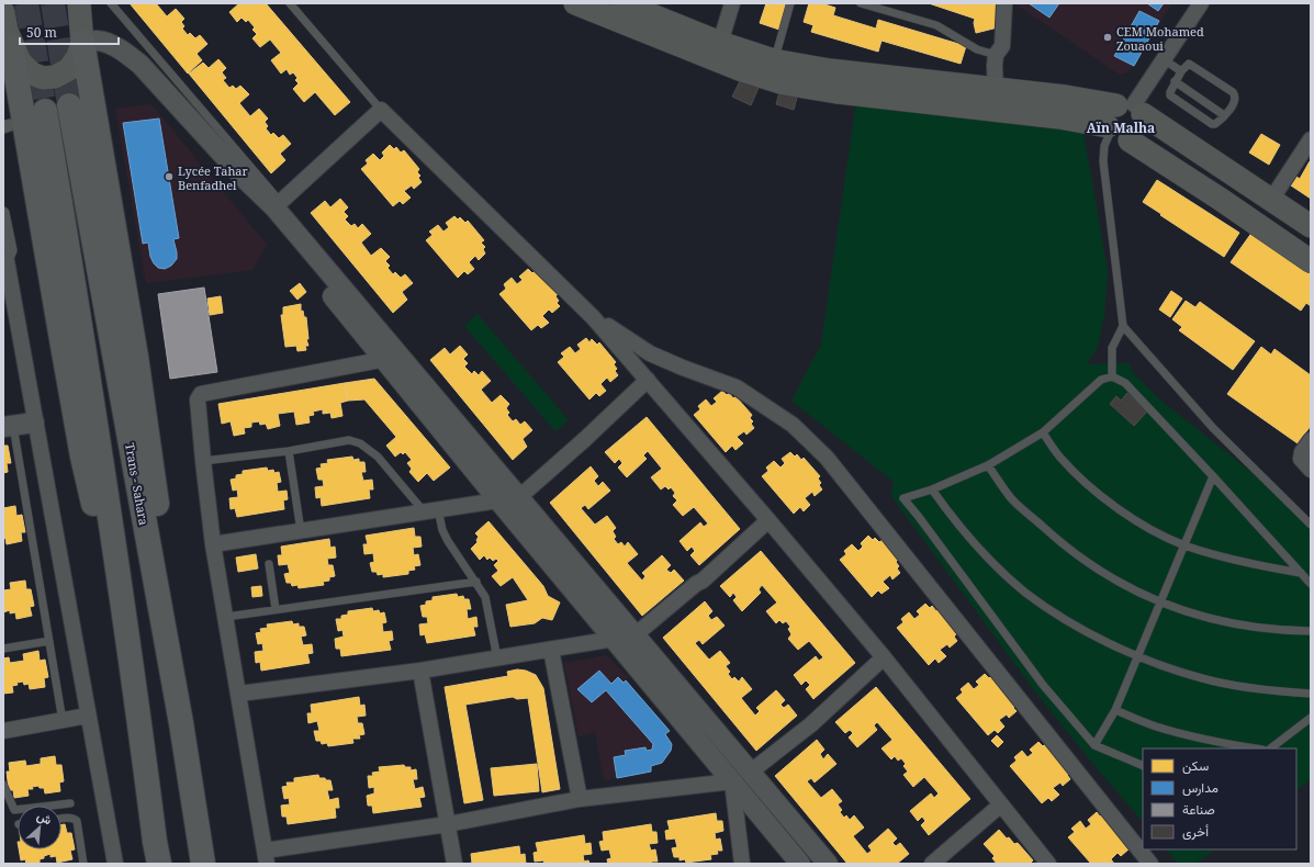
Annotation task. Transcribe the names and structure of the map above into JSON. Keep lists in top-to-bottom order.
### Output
{
  "streets": {
    "highway": ["Trans - Sahara"]
  },
  "districts": ["Aïn Malha"],
  "places": ["CEM Mohamed Zouaoui", "Lycée Tahar Benfadhel"],
  "legend": [
    "سكن",
    "مدارس",
    "صناعة",
    "أخرى"
  ],
  "scale_bar": "50 m",
  "north": "top right"
}
